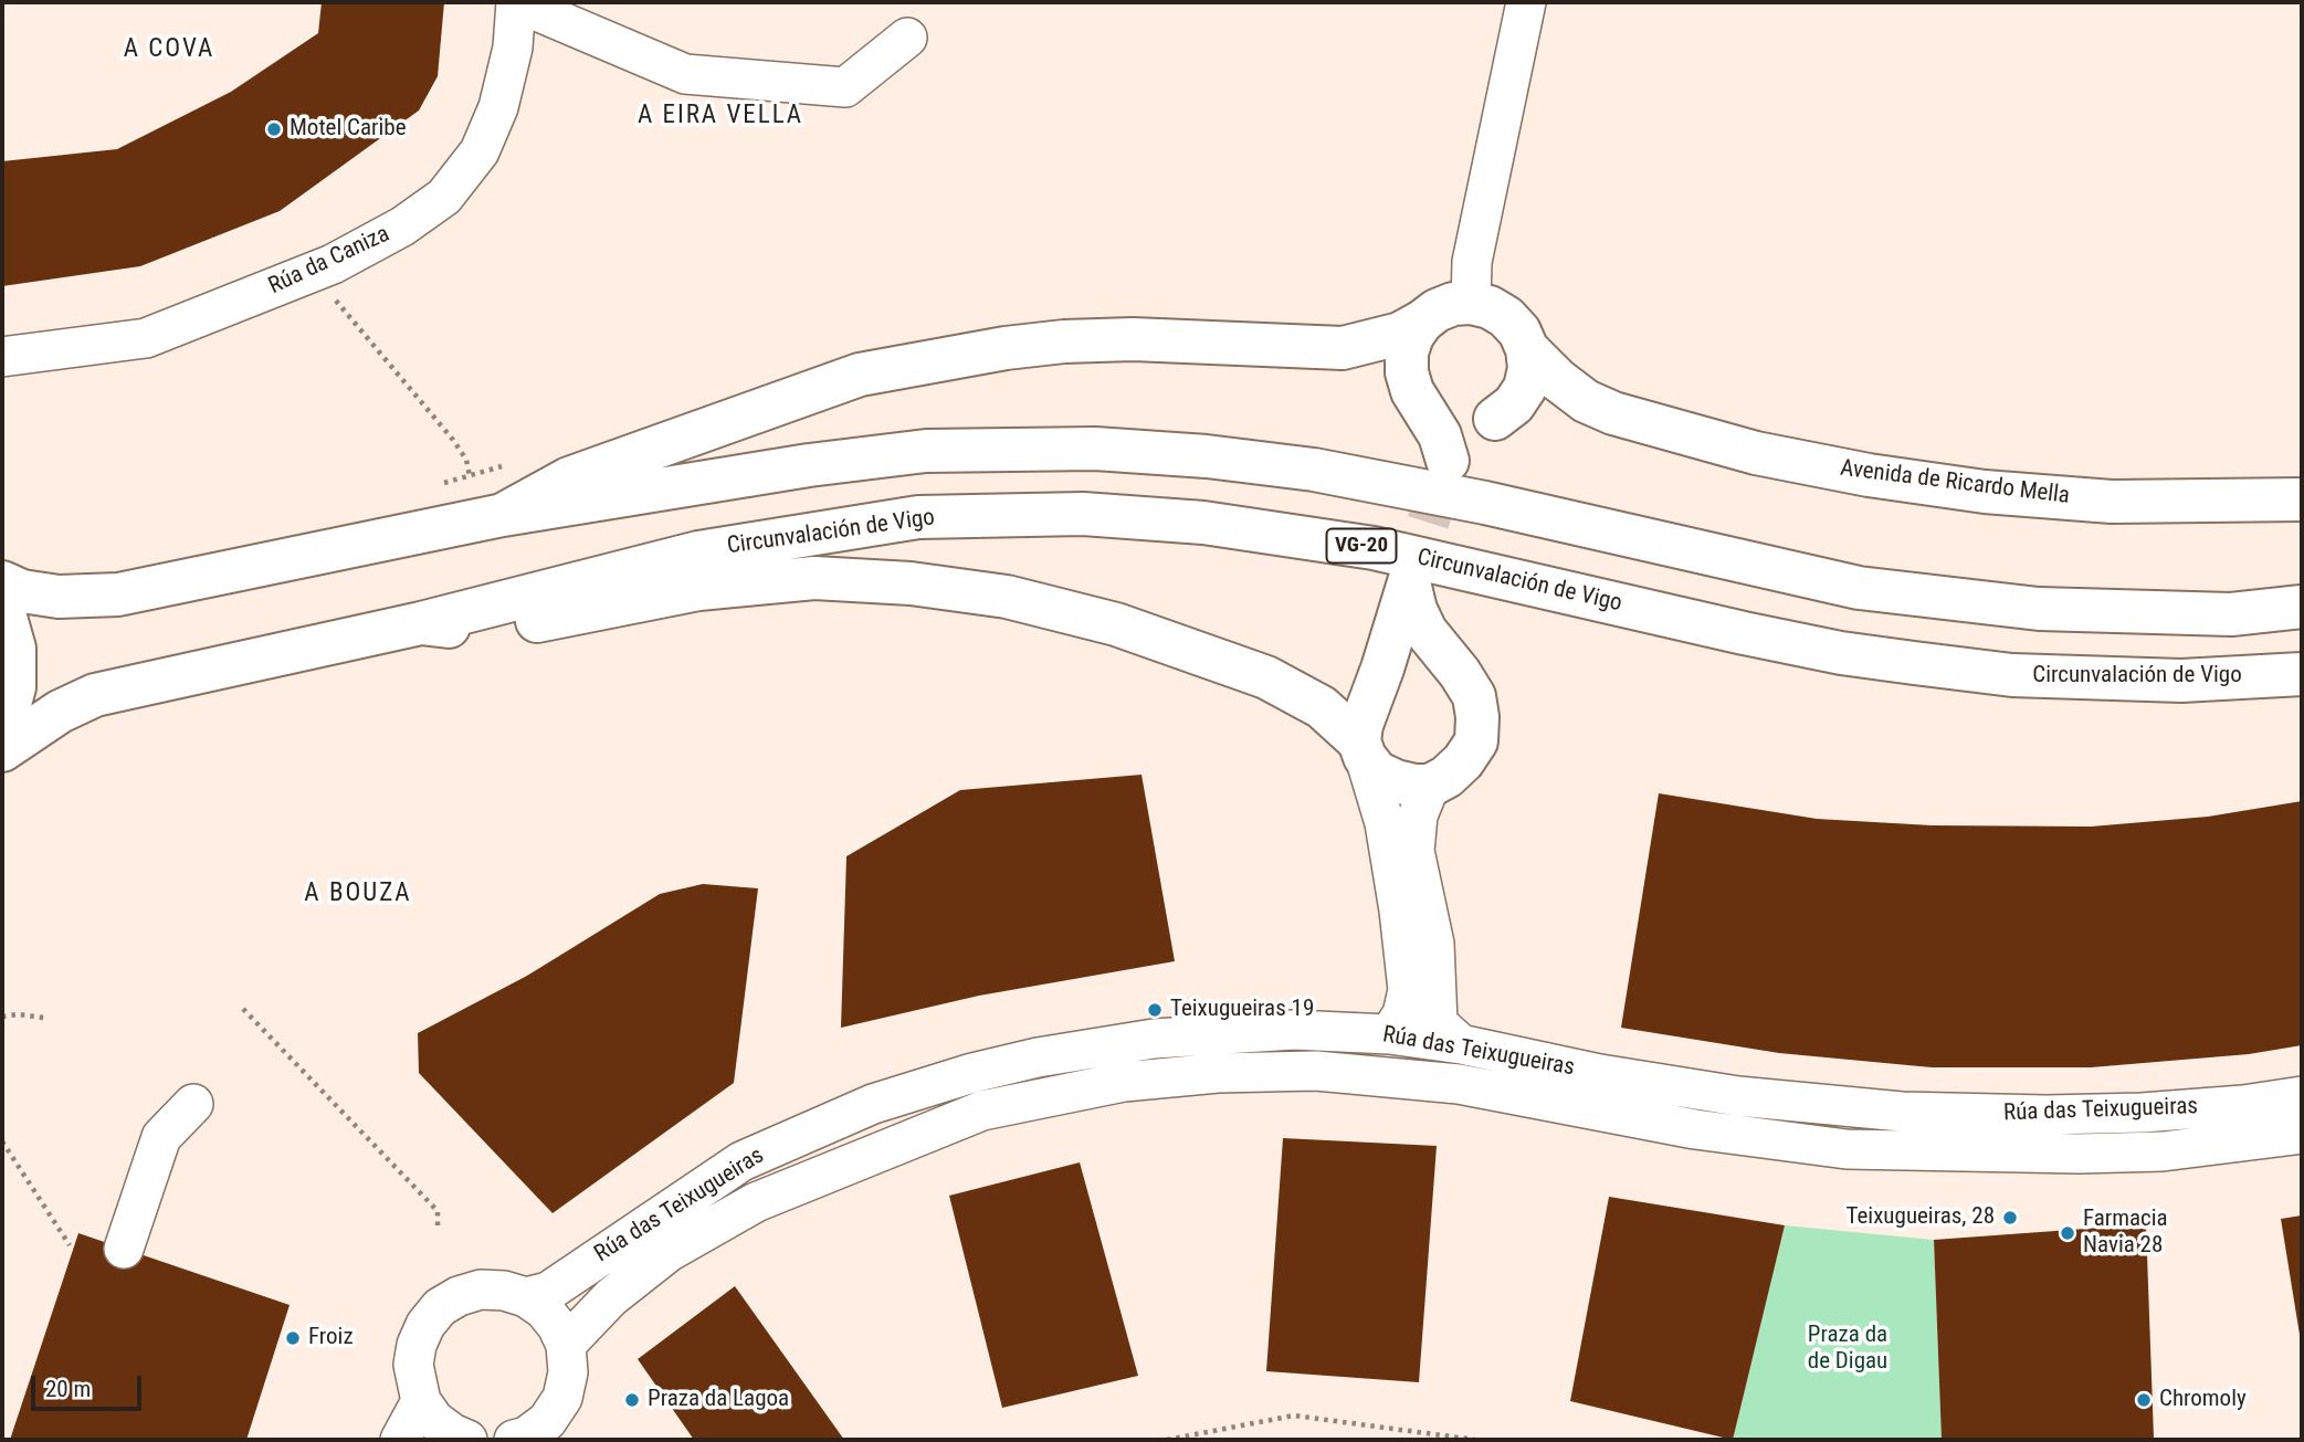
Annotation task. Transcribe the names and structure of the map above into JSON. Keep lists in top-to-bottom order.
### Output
{
  "streets": {
    "main road": ["Avenida de Ricardo Mella", "Circunvalación de Vigo", "VG-20"],
    "street": ["Rúa da Caniza", "Rúa das Teixugueiras"]
  },
  "districts": ["A COVA", "A EIRA VELLA", "A BOUZA"],
  "parks": ["Praza da de Digau"],
  "places": [
    "Motel Caribe",
    "Teixugueiras 19",
    "Teixugueiras, 28",
    "Farmacia Navia 28",
    "Froiz",
    "Praza da Lagoa",
    "Chromoly"
  ],
  "scale_bar": "20 m"
}
